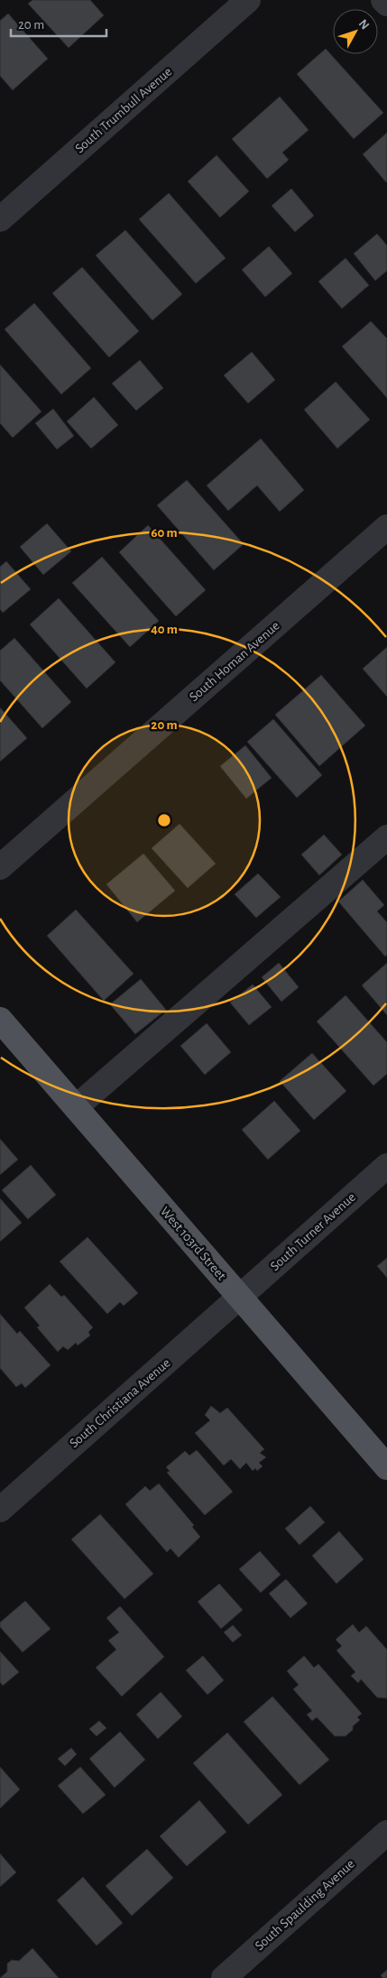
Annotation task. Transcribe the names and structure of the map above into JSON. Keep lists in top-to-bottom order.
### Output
{
  "streets": {
    "main road": ["West 103rd Street"],
    "street": [
      "South Trumbull Avenue",
      "South Homan Avenue",
      "South Turner Avenue",
      "South Christiana Avenue",
      "South Spaulding Avenue"
    ]
  },
  "crossings": [
    ["South Turner Avenue", "West 103rd Street"],
    ["South Turner Avenue", "South Christiana Avenue"],
    ["West 103rd Street", "South Christiana Avenue"]
  ],
  "scale_bar": "20 m",
  "north": "top right",
  "rings": ["60 m", "40 m", "20 m"]
}
